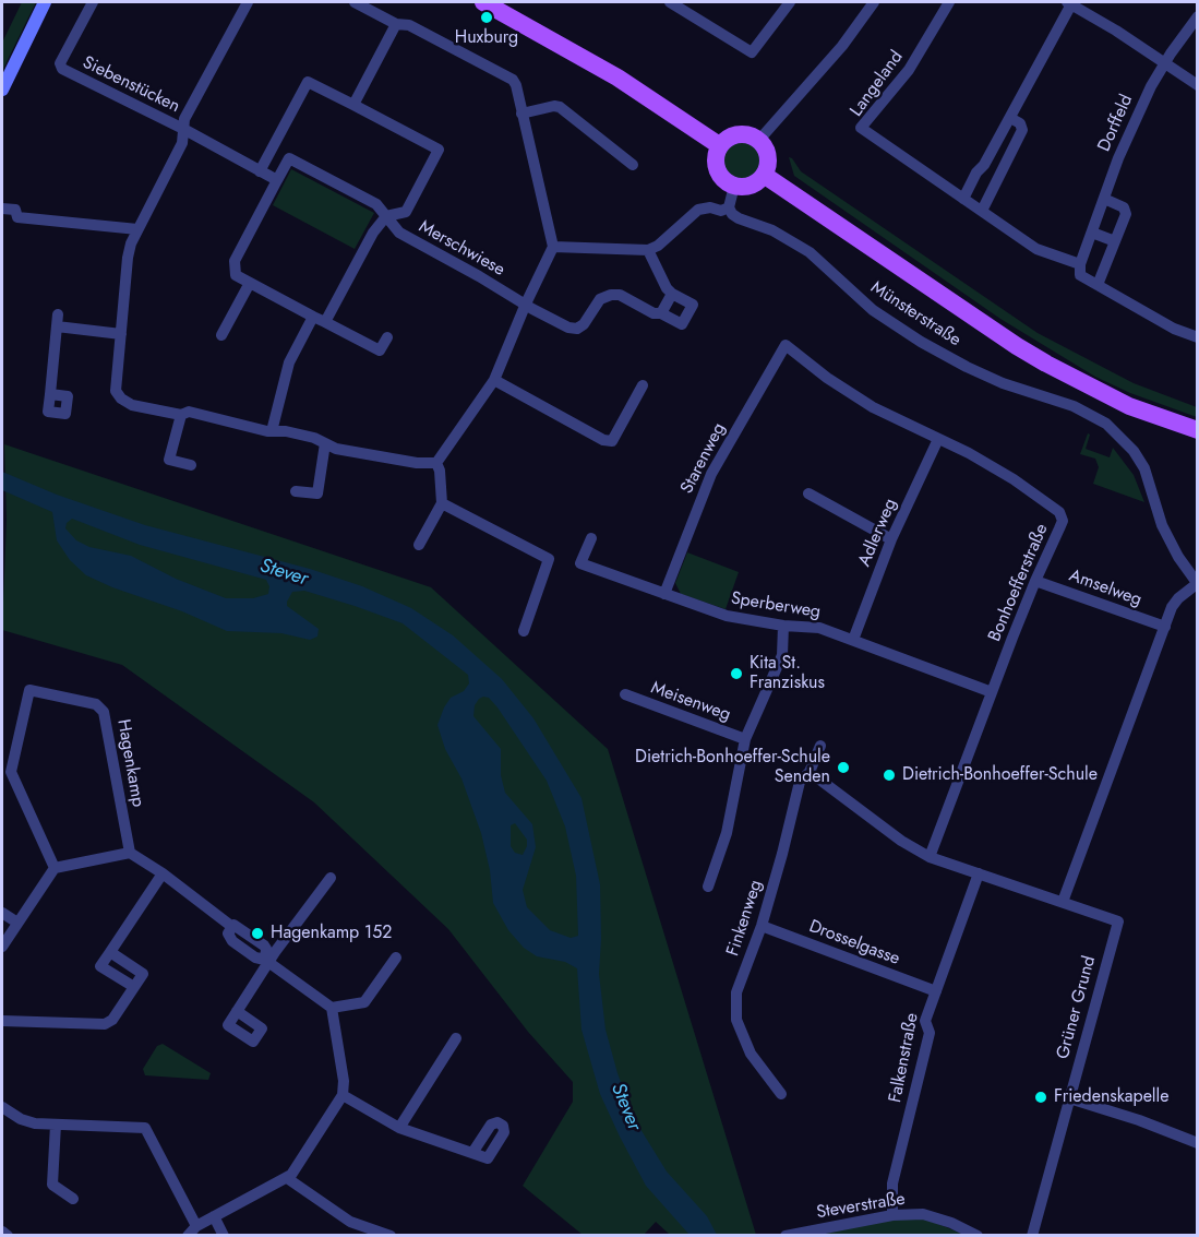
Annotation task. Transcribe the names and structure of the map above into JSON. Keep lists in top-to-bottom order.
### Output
{
  "streets": {
    "street": [
      "Langeland",
      "Siebenstücken",
      "Dorffeld",
      "Merschwiese",
      "Münsterstraße",
      "Starenweg",
      "Adlerweg",
      "Bonhoefferstraße",
      "Amselweg",
      "Sperberweg",
      "Meisenweg",
      "Hagenkamp",
      "Finkenweg",
      "Drosselgasse",
      "Grüner Grund",
      "Falkenstraße",
      "Steverstraße"
    ]
  },
  "crossings": [
    ["Siebenstücken", "Merschwiese"],
    ["Starenweg", "Bonhoefferstraße"],
    ["Starenweg", "Sperberweg"],
    ["Adlerweg", "Bonhoefferstraße"],
    ["Adlerweg", "Sperberweg"],
    ["Bonhoefferstraße", "Amselweg"],
    ["Bonhoefferstraße", "Sperberweg"],
    ["Bonhoefferstraße", "Grüner Grund"],
    ["Finkenweg", "Drosselgasse"],
    ["Finkenweg", "Grüner Grund"],
    ["Drosselgasse", "Falkenstraße"],
    ["Grüner Grund", "Falkenstraße"],
    ["Falkenstraße", "Steverstraße"]
  ],
  "water": ["Stever"],
  "places": [
    "Huxburg",
    "Kita St. Franziskus",
    "Dietrich-Bonhoeffer-Schule Senden",
    "Dietrich-Bonhoeffer-Schule",
    "Hagenkamp 152",
    "Friedenskapelle"
  ]
}
